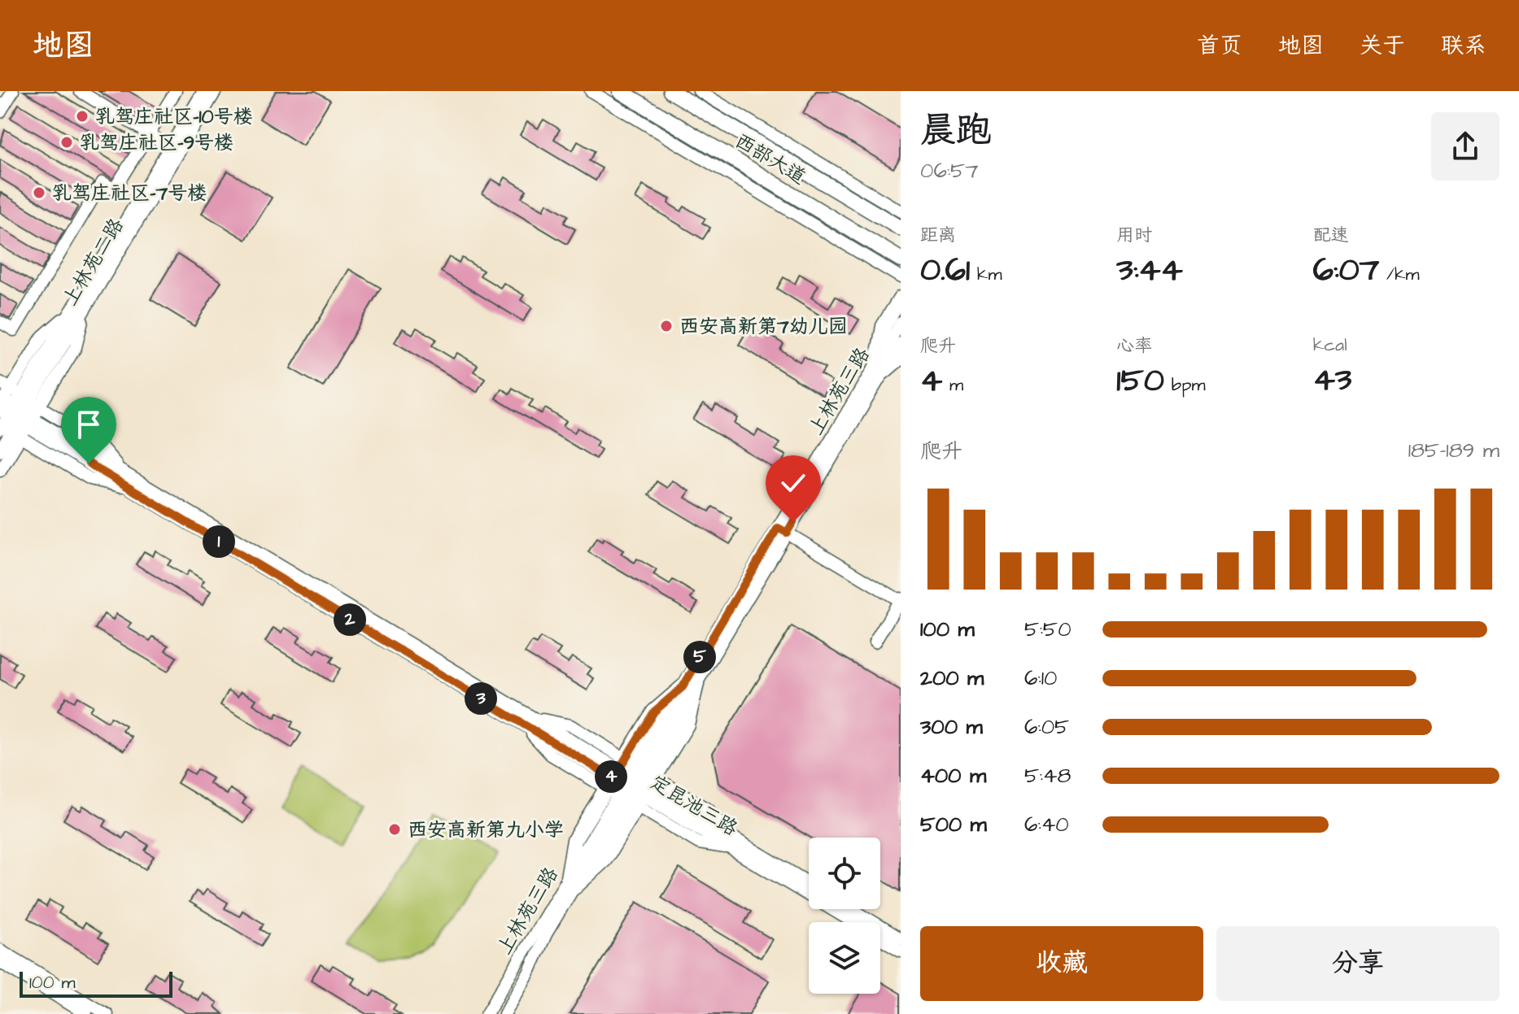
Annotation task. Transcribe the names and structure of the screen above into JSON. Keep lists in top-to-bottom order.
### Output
{
  "streets": {
    "main road": ["西部大道"],
    "street": ["上林苑二路", "上林苑三路", "定昆池三路"]
  },
  "crossings": [
    ["上林苑二路", "定昆池三路"]
  ],
  "places": [
    "乳驾庄社区-10号楼",
    "乳驾庄社区-9号楼",
    "乳驾庄社区-7号楼",
    "西安高新第7幼儿园",
    "西安高新第九小学"
  ],
  "scale_bar": "100 m",
  "page": {
    "header": "地图",
    "nav": [
      "首页",
      "地图",
      "关于",
      "联系"
    ],
    "heading": ["晨跑", "06:57"],
    "stats": [
      ["距离", "0.61 km"],
      ["用时", "3:44"],
      ["配速", "6:07 /km"],
      ["爬升", "4 m"],
      ["心率", "150 bpm"],
      ["kcal", "43"]
    ],
    "chart": ["爬升", "185–189 m"],
    "pins": [
      "1",
      "2",
      "5",
      "3",
      "4"
    ],
    "list": [
      {
        "name": "100 m",
        "note": "5:50"
      },
      {
        "name": "200 m",
        "note": "6:10"
      },
      {
        "name": "300 m",
        "note": "6:05"
      },
      {
        "name": "400 m",
        "note": "5:48"
      },
      {
        "name": "500 m",
        "note": "6:40"
      }
    ],
    "buttons": ["收藏", "分享"],
    "scale": "100 m"
  }
}
